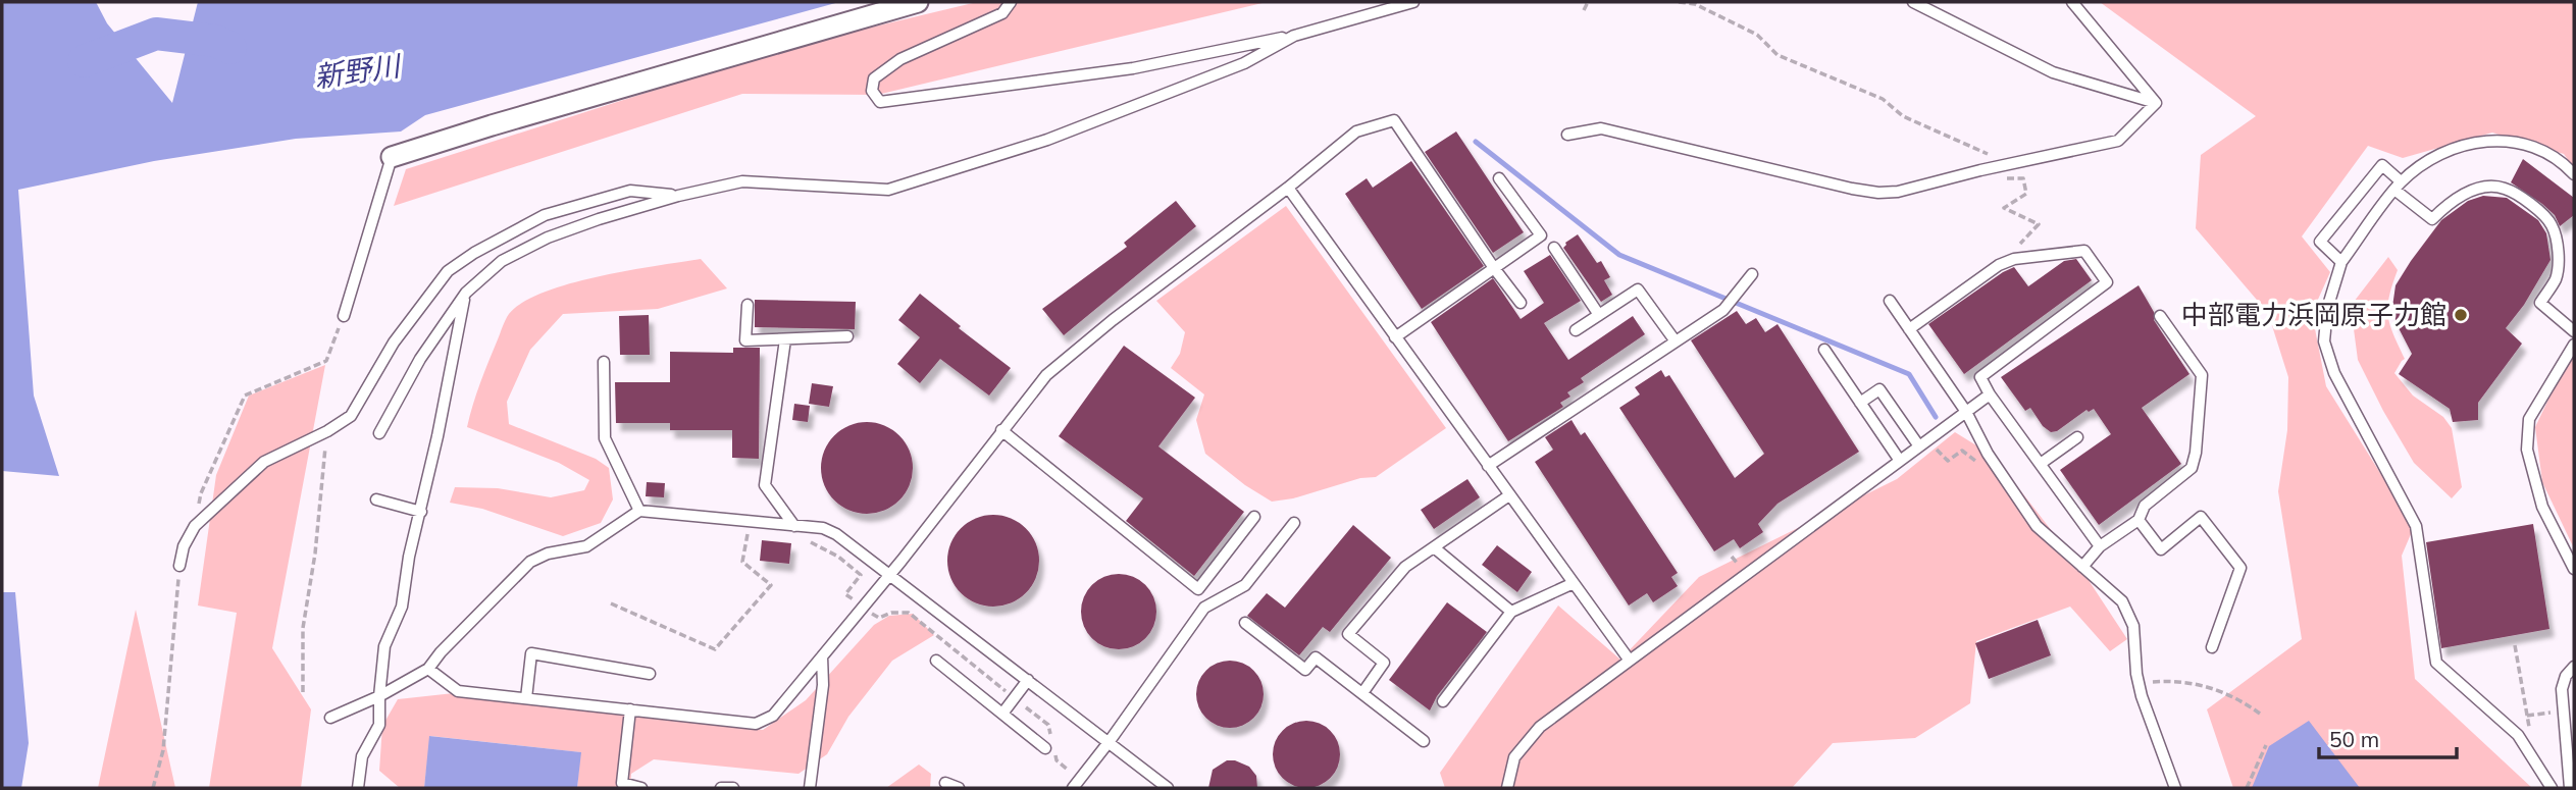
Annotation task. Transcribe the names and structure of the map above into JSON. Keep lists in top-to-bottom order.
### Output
{
  "water": ["新野川"],
  "places": ["中部電力浜岡原子力館"],
  "scale_bar": "50 m"
}
